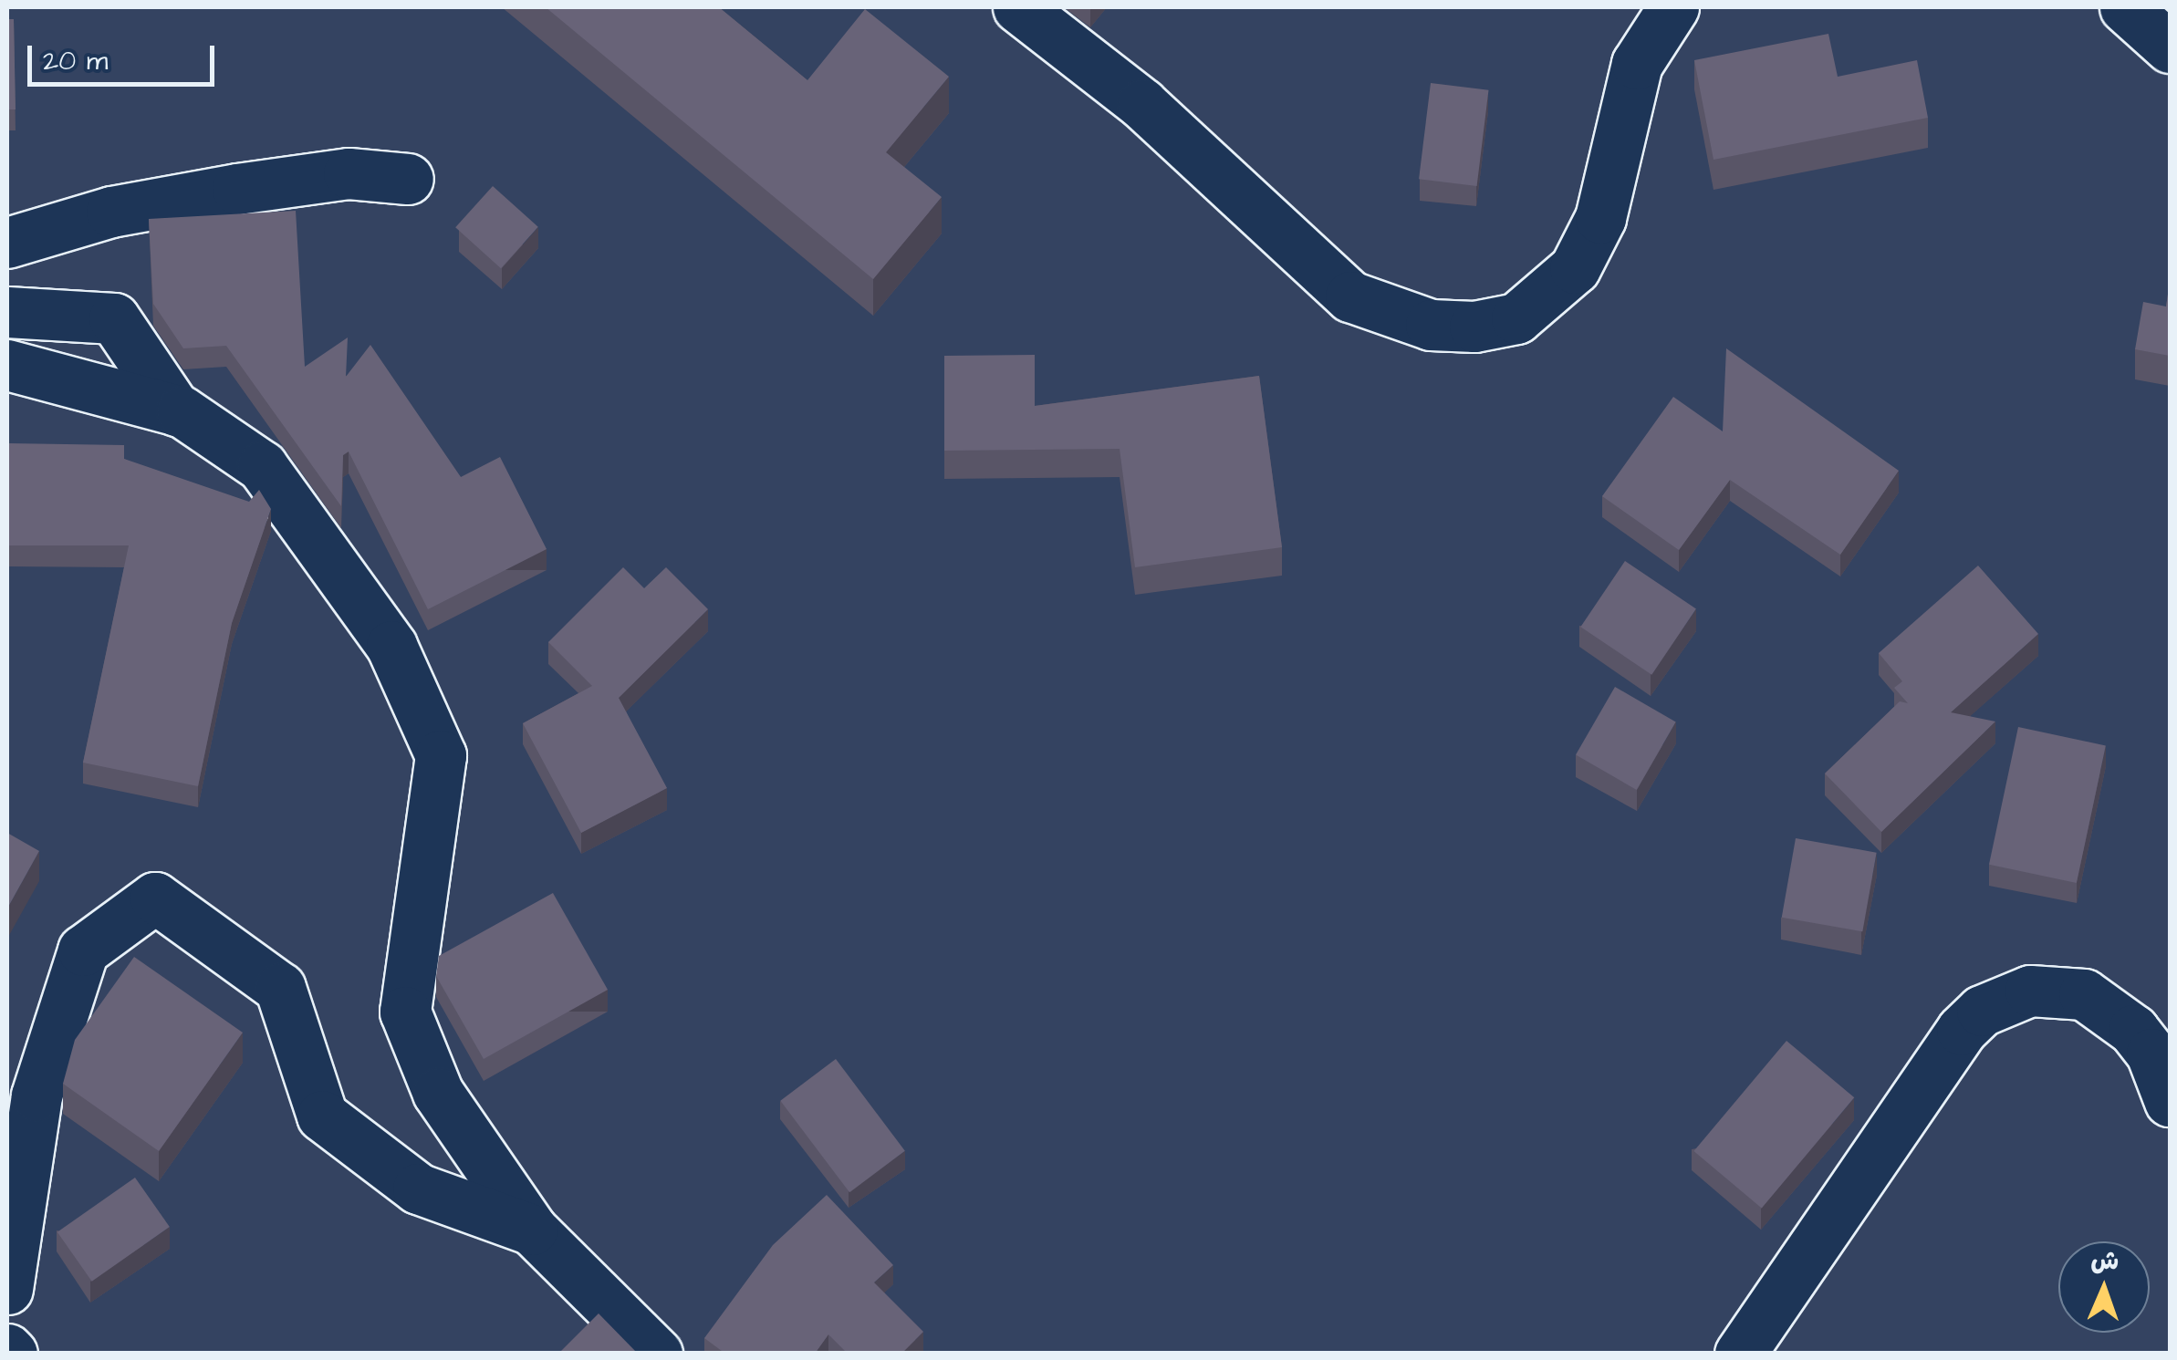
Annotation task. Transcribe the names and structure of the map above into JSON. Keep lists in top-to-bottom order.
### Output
{
  "scale_bar": "20 m",
  "north": "top"
}
